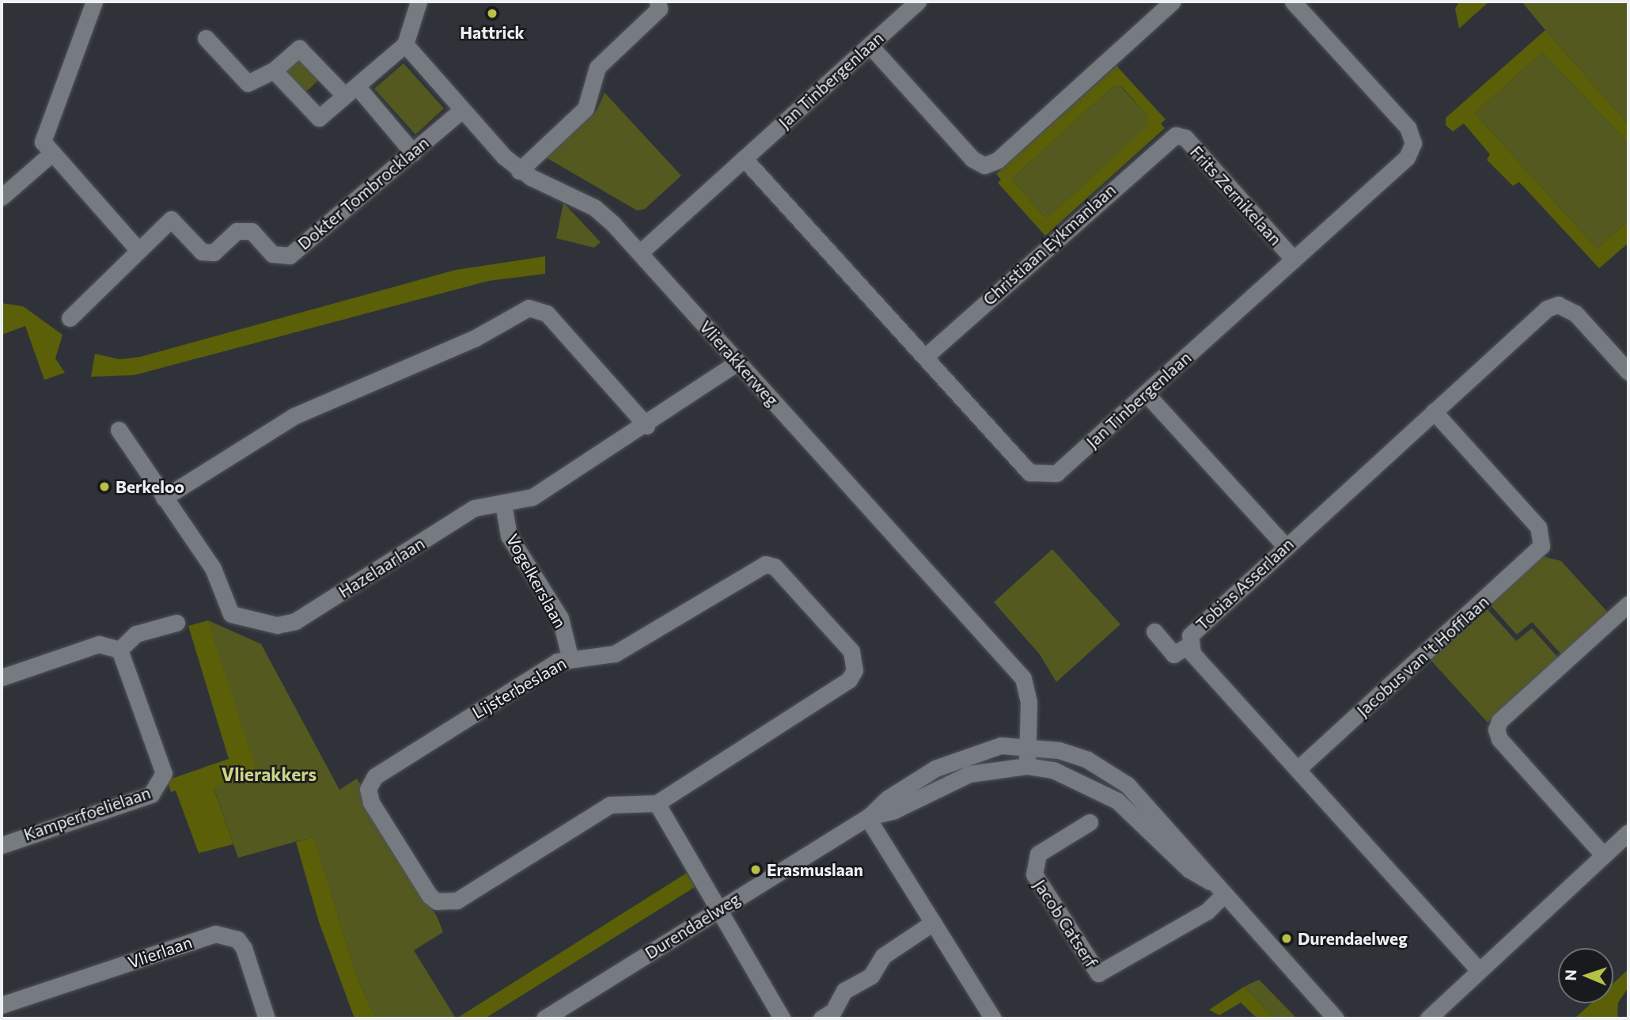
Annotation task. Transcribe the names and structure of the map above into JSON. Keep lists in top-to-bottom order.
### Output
{
  "streets": {
    "street": [
      "Jan Tinbergenlaan",
      "Dokter Tombrocklaan",
      "Frits Zernikelaan",
      "Christiaan Eykmanlaan",
      "Vlierakkerweg",
      "Hazelaarlaan",
      "Vogelkerslaan",
      "Tobias Asserlaan",
      "Jacobus van 't Hofflaan",
      "Lijsterbeslaan",
      "Kamperfoelielaan",
      "Jacob Catserf",
      "Durendaelweg",
      "Vlierlaan"
    ]
  },
  "crossings": [
    ["Jan Tinbergenlaan", "Frits Zernikelaan"],
    ["Jan Tinbergenlaan", "Christiaan Eykmanlaan"],
    ["Jan Tinbergenlaan", "Vlierakkerweg"],
    ["Dokter Tombrocklaan", "Vlierakkerweg"],
    ["Frits Zernikelaan", "Christiaan Eykmanlaan"],
    ["Vlierakkerweg", "Hazelaarlaan"],
    ["Vlierakkerweg", "Durendaelweg"],
    ["Hazelaarlaan", "Vogelkerslaan"],
    ["Vogelkerslaan", "Lijsterbeslaan"],
    ["Tobias Asserlaan", "Jacobus van 't Hofflaan"],
    ["Jacob Catserf", "Durendaelweg"]
  ],
  "districts": ["Vlierakkers"],
  "places": [
    "Hattrick",
    "Berkeloo",
    "Erasmuslaan",
    "Durendaelweg"
  ],
  "north": "left"
}
